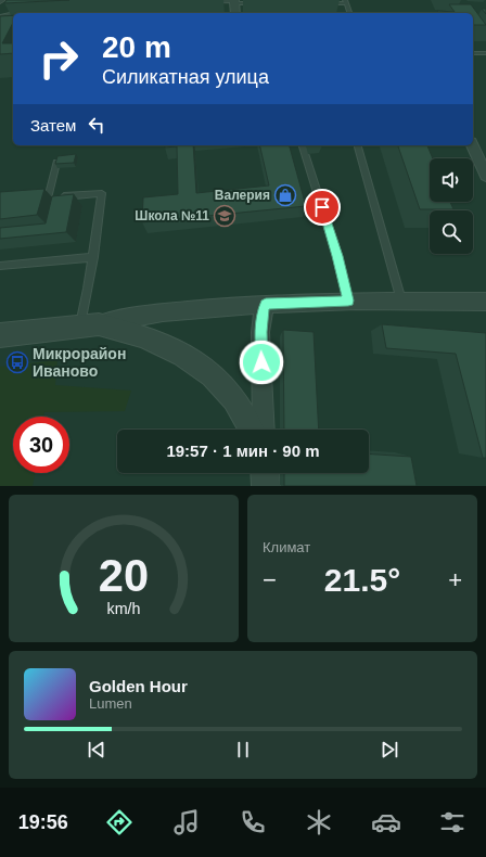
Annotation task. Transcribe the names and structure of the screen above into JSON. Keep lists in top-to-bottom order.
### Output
{
  "places": {
    "shop": ["Валерия"],
    "school or university": ["Школа №11"],
    "bus stop": ["Микрорайон Иваново"]
  },
  "page": {
    "turn": ["20 m", "Силикатная улица"],
    "then": "Затем",
    "limit": "30",
    "trip": "19:57 · 1 мин · 90 m",
    "tile": "Климат",
    "heat": ["−", "21.5°", "+"],
    "song": ["Golden Hour", "Lumen"],
    "tabs": "19:56",
    "gauge": ["20", "km/h"]
  }
}
